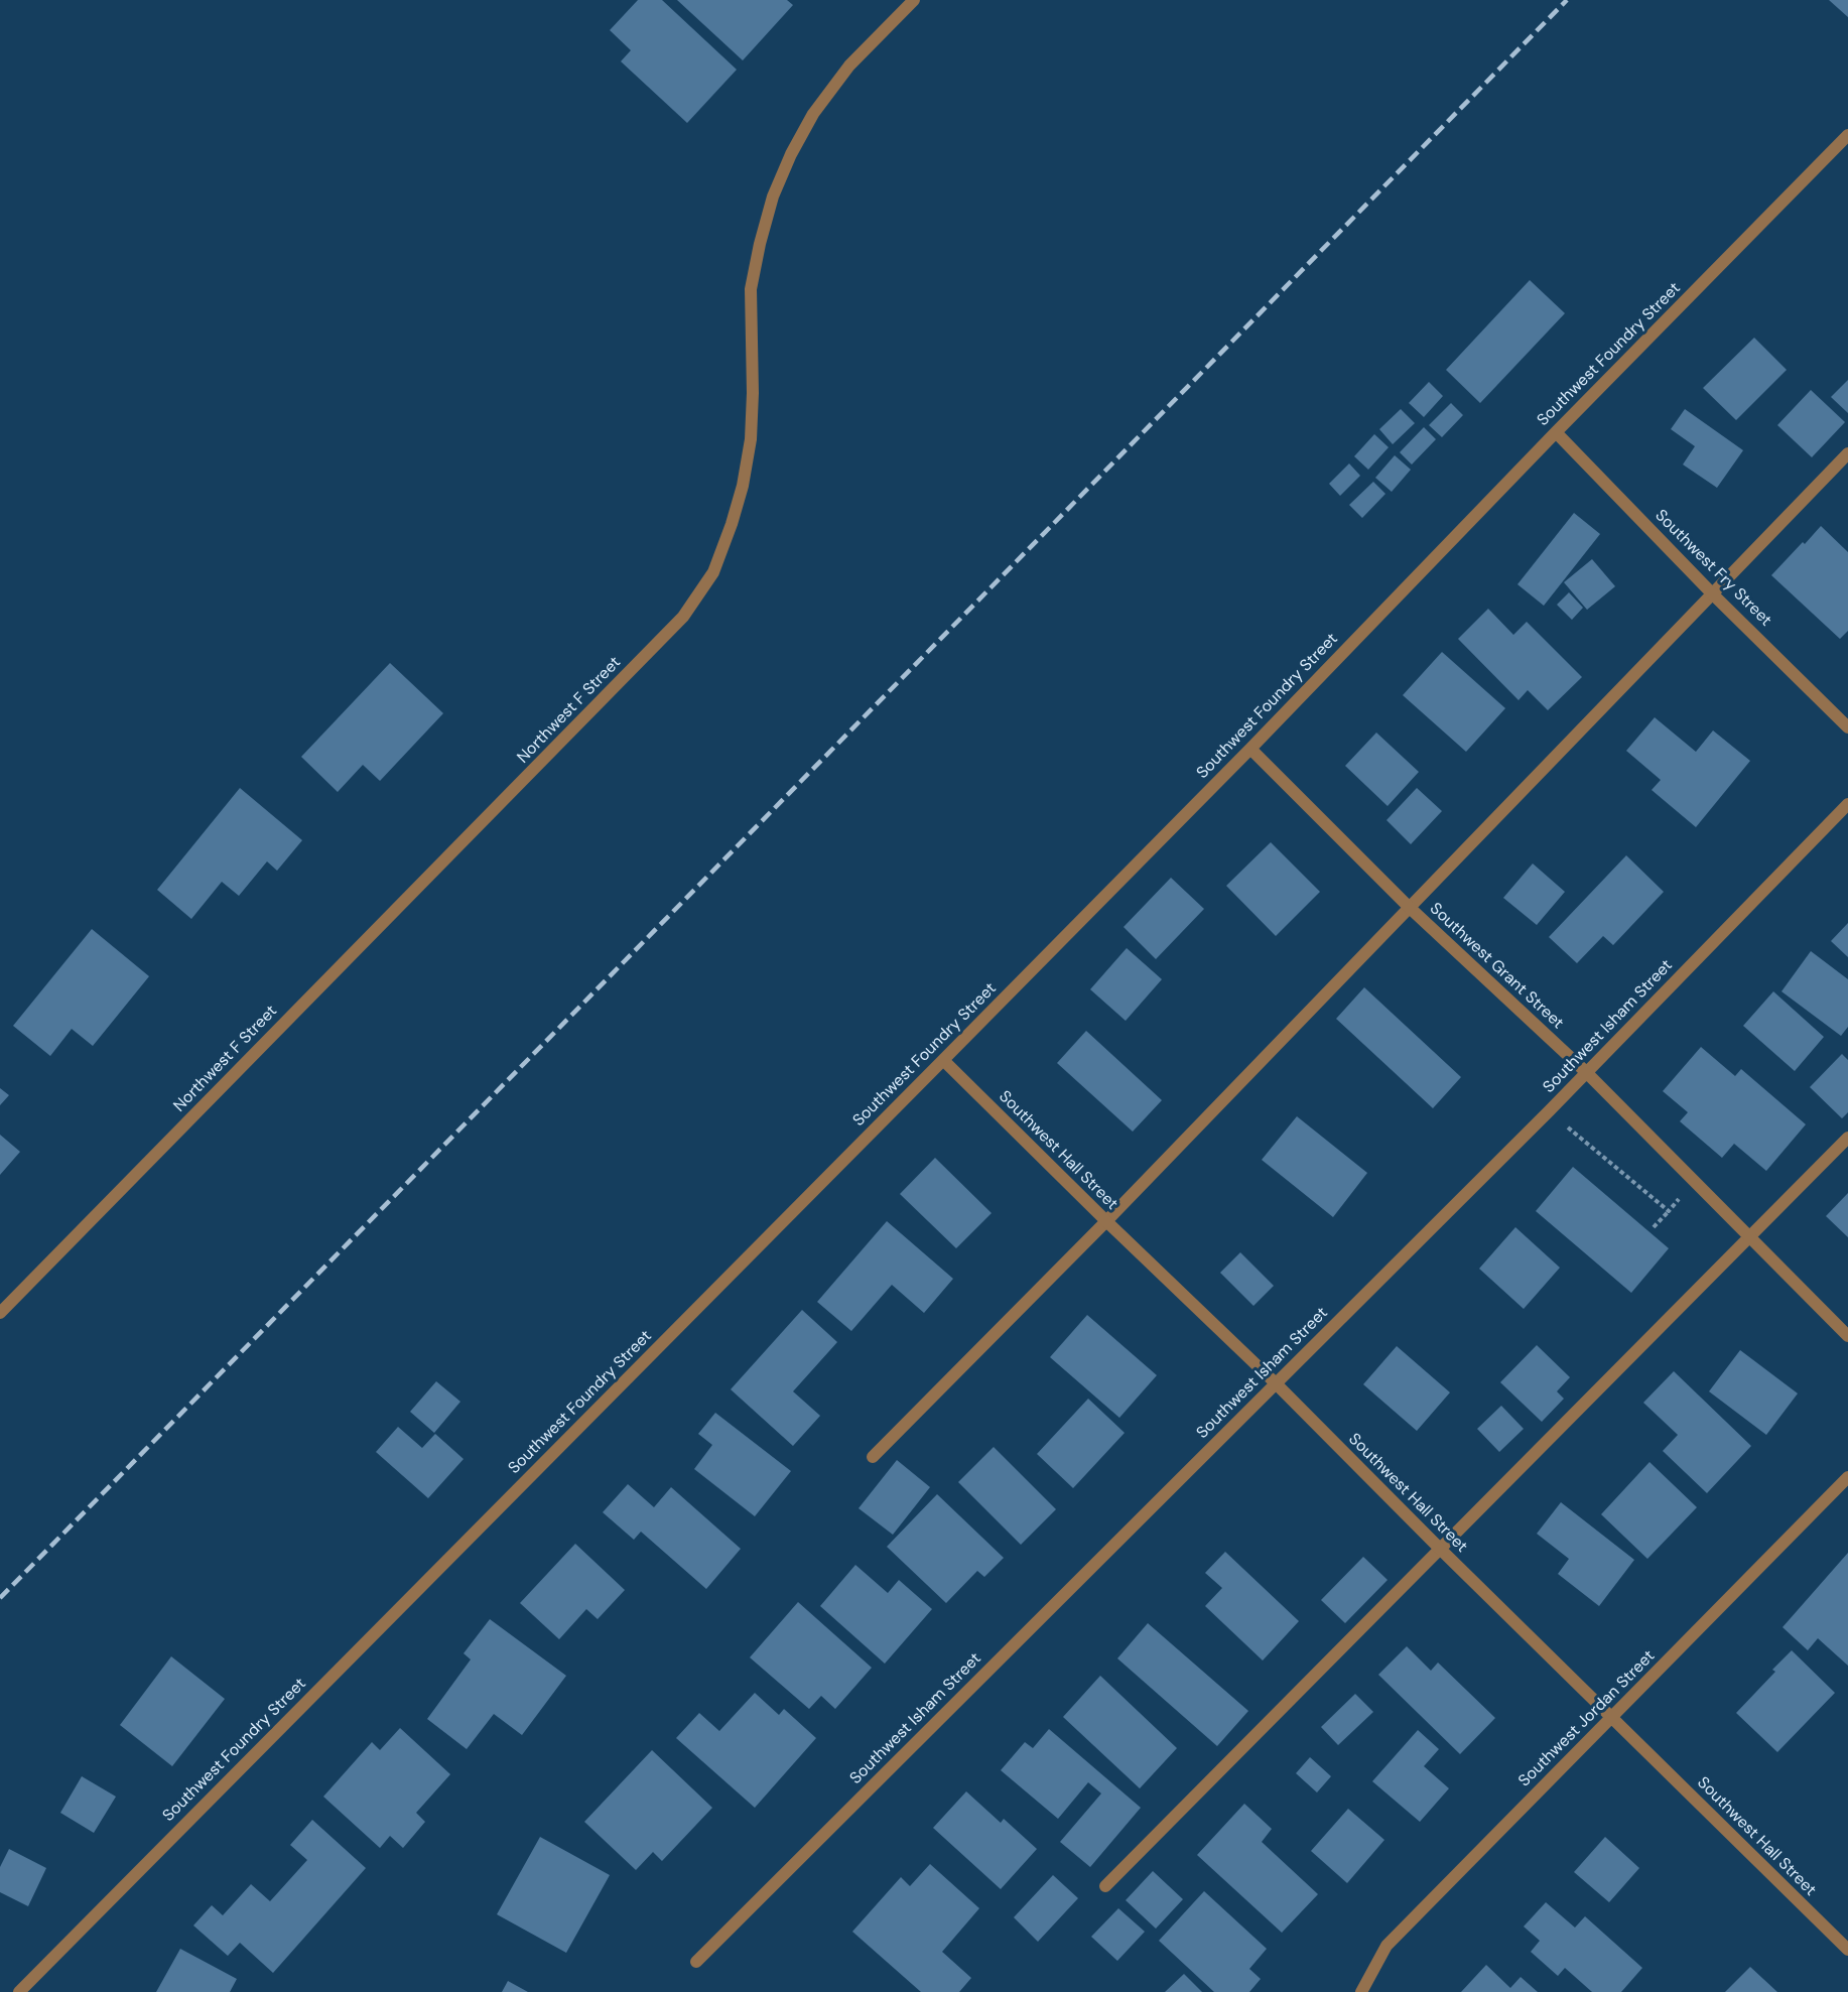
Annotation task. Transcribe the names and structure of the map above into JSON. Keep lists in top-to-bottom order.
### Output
{
  "streets": {
    "street": [
      "Southwest Foundry Street",
      "Southwest Fry Street",
      "Northwest F Street",
      "Southwest Grant Street",
      "Southwest Isham Street",
      "Southwest Hall Street",
      "Southwest Jordan Street"
    ]
  },
  "crossings": [
    ["Southwest Foundry Street", "Southwest Fry Street"],
    ["Southwest Foundry Street", "Southwest Grant Street"],
    ["Southwest Foundry Street", "Southwest Hall Street"],
    ["Southwest Grant Street", "Southwest Isham Street"],
    ["Southwest Isham Street", "Southwest Hall Street"],
    ["Southwest Hall Street", "Southwest Jordan Street"]
  ]
}
